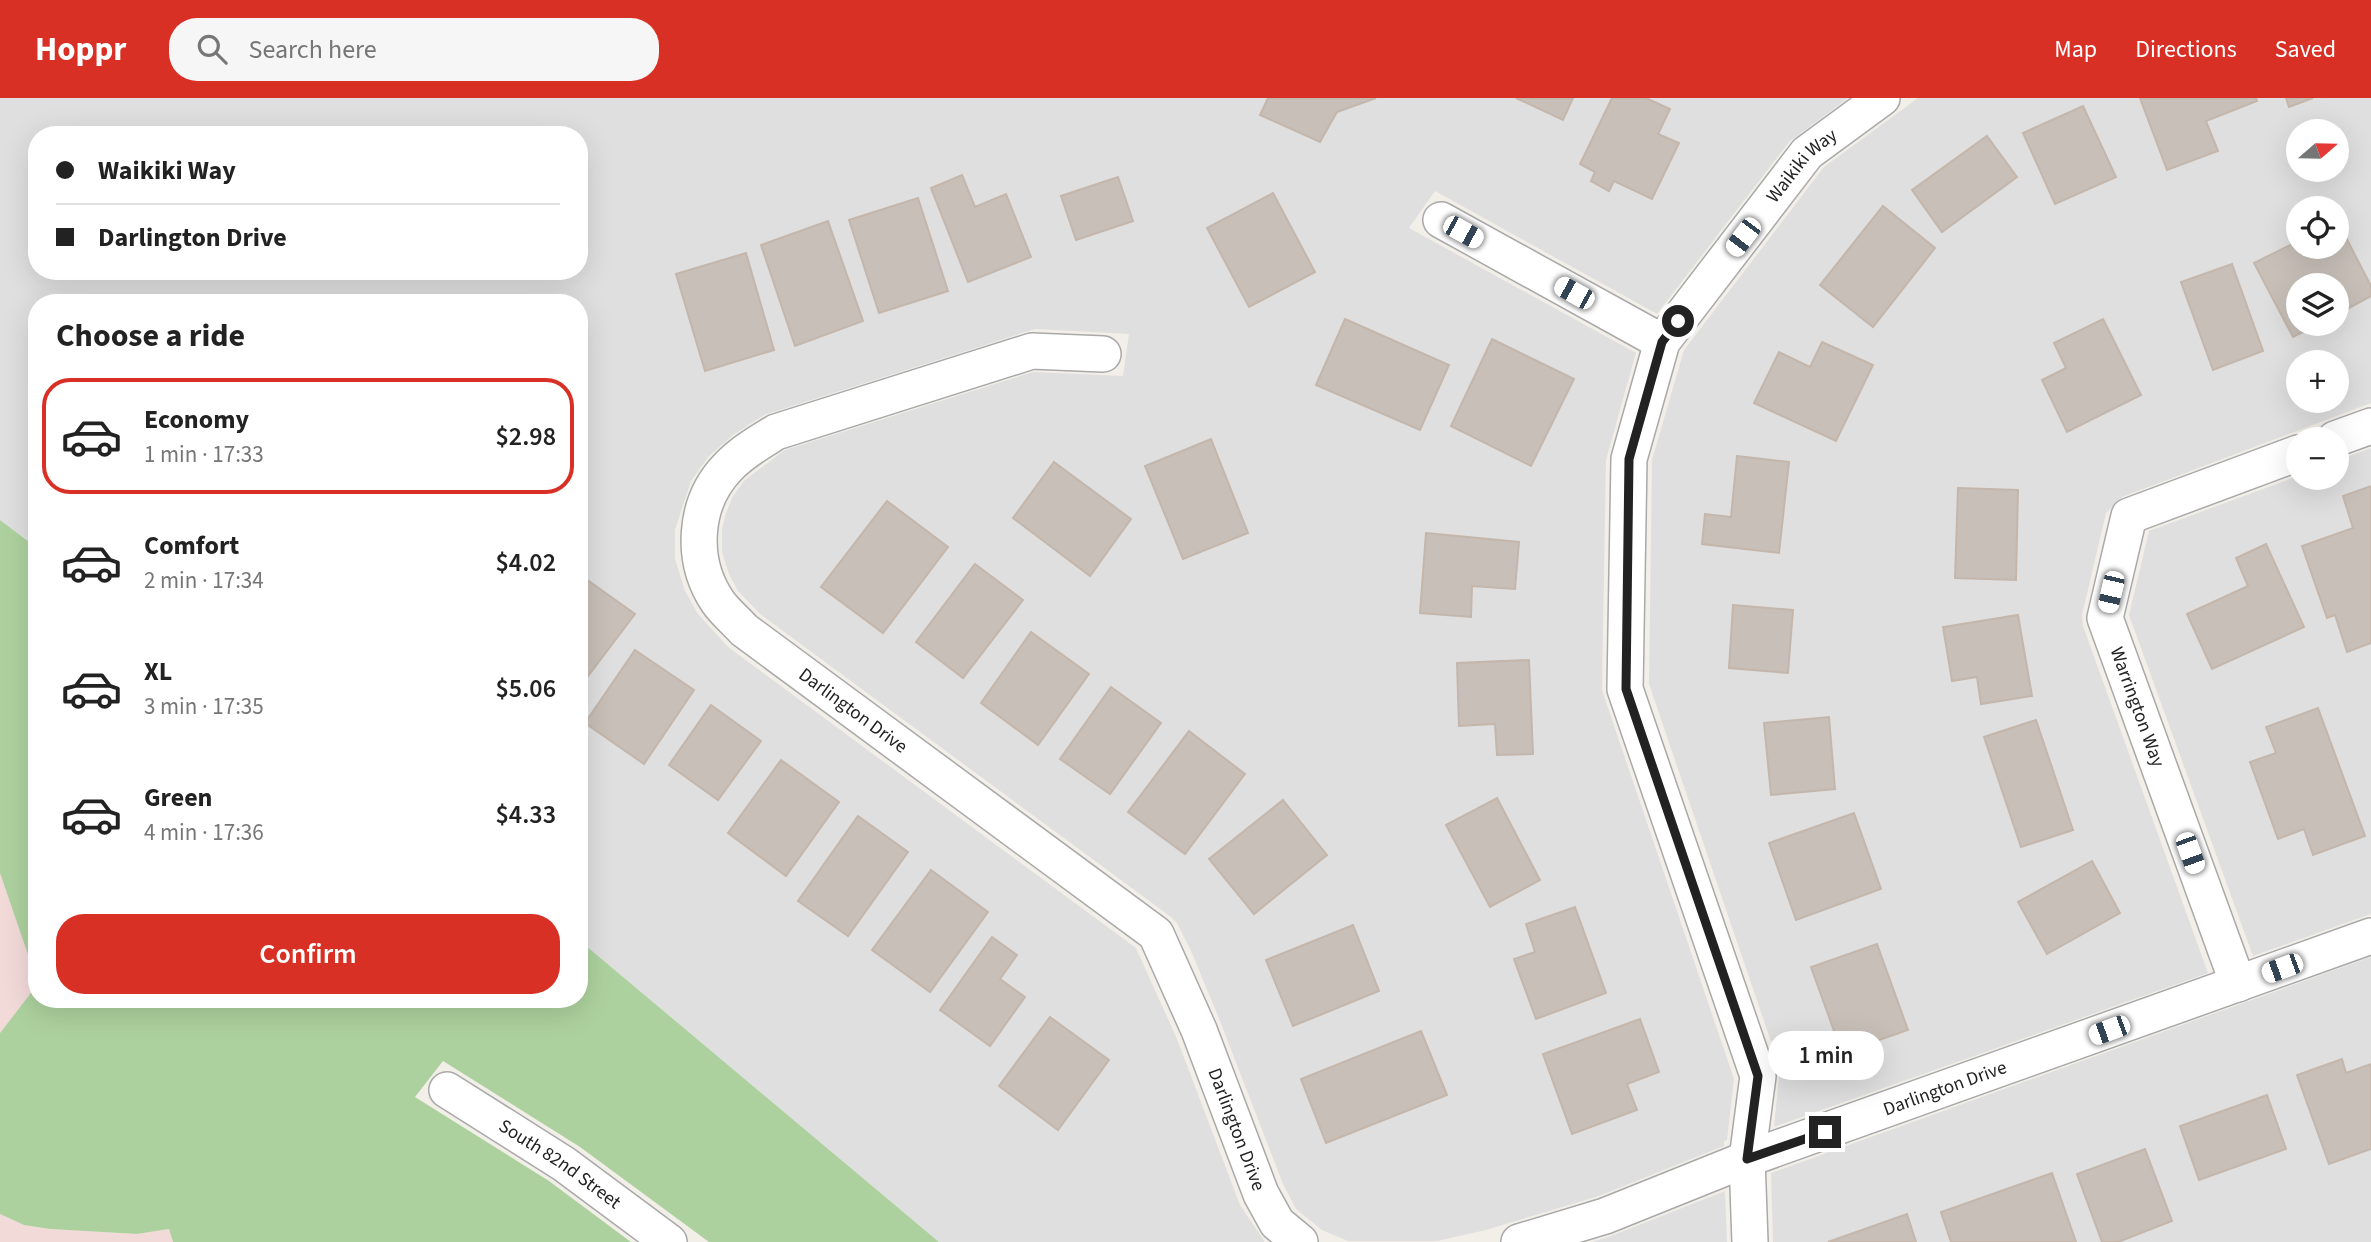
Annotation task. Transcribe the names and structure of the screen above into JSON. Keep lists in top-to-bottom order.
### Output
{
  "streets": {
    "street": [
      "Waikiki Way",
      "Warrington Way",
      "Darlington Drive",
      "South 82nd Street"
    ]
  },
  "crossings": [
    ["Waikiki Way", "Darlington Drive"],
    ["Warrington Way", "Darlington Drive"]
  ],
  "north": "right",
  "page": {
    "header": "Hoppr",
    "search": "Search here",
    "nav": ["Map", "Directions", "Saved"],
    "map_buttons": ["+", "−"],
    "banner": ["Waikiki Way", "Darlington Drive"],
    "heading": "Choose a ride",
    "list": [
      {
        "name": "Economy",
        "note": "1 min · 17:33",
        "value": "$2.98"
      },
      {
        "name": "Comfort",
        "note": "2 min · 17:34",
        "value": "$4.02"
      },
      {
        "name": "XL",
        "note": "3 min · 17:35",
        "value": "$5.06"
      },
      {
        "name": "Green",
        "note": "4 min · 17:36",
        "value": "$4.33"
      }
    ],
    "buttons": "Confirm",
    "bubble": "1 min"
  }
}
